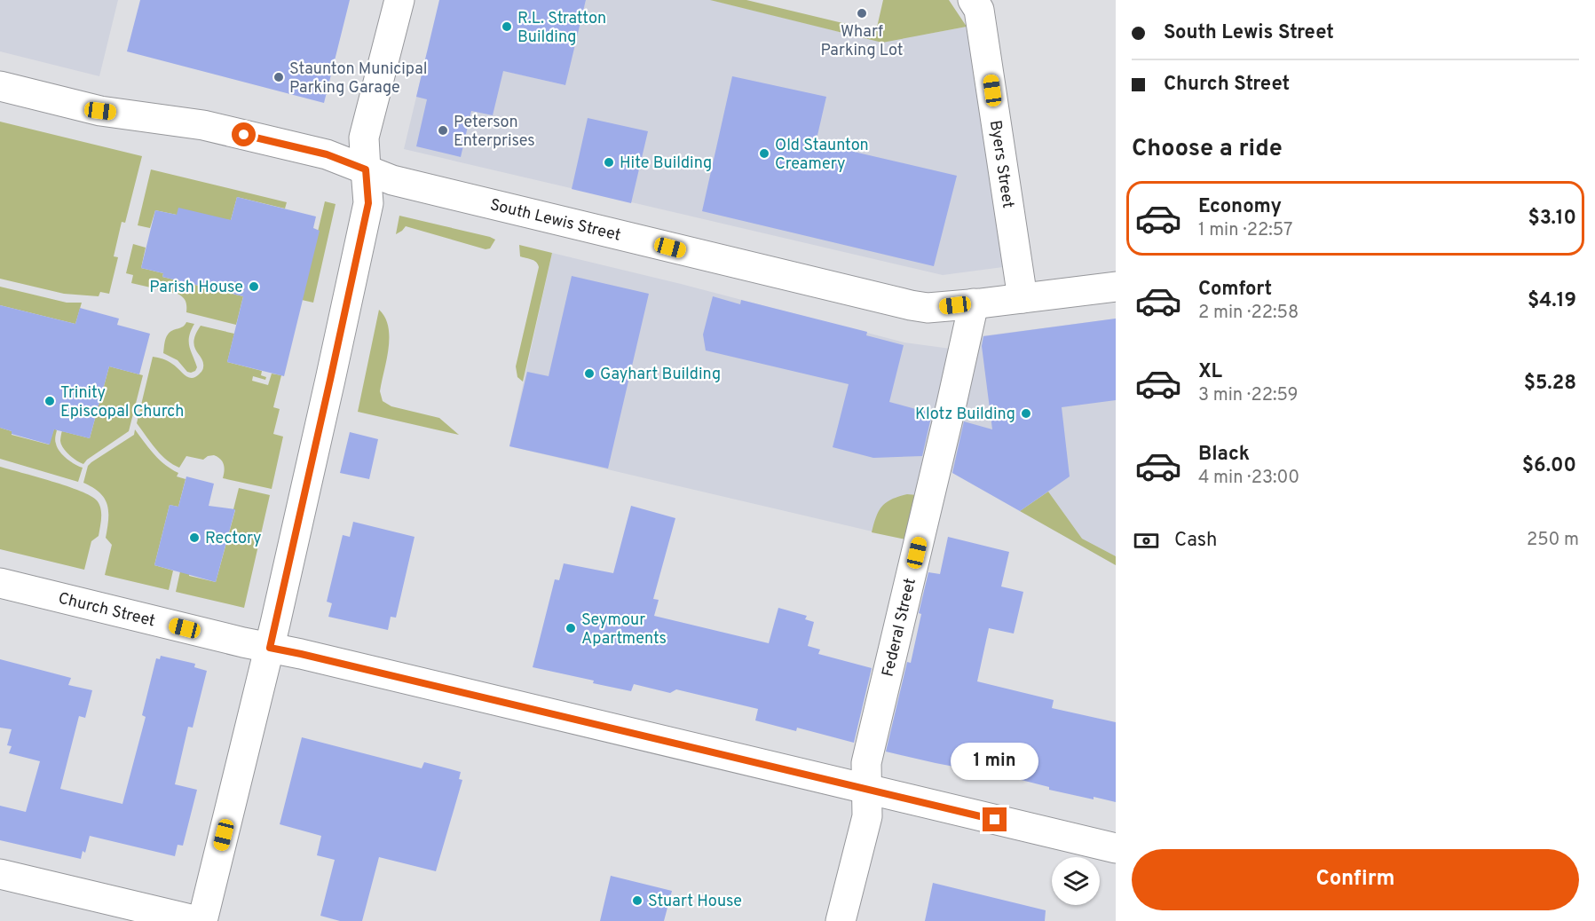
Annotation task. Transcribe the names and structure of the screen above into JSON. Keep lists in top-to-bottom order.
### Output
{
  "streets": {
    "street": [
      "Byers Street",
      "South Lewis Street",
      "Church Street",
      "Federal Street"
    ]
  },
  "crossings": [
    ["Byers Street", "South Lewis Street"],
    ["South Lewis Street", "Federal Street"],
    ["Church Street", "Federal Street"]
  ],
  "places": [
    "Wharf Parking Lot",
    "R.L. Stratton Building",
    "Staunton Municipal Parking Garage",
    "Peterson Enterprises",
    "Old Staunton Creamery",
    "Hite Building",
    "Parish House",
    "Gayhart Building",
    "Trinity Episcopal Church",
    "Klotz Building",
    "Rectory",
    "Seymour Apartments",
    "Stuart House"
  ],
  "page": {
    "banner": ["South Lewis Street", "Church Street"],
    "heading": "Choose a ride",
    "list": [
      {
        "name": "Economy",
        "note": "1 min · 22:57",
        "value": "$3.10"
      },
      {
        "name": "Comfort",
        "note": "2 min · 22:58",
        "value": "$4.19"
      },
      {
        "name": "XL",
        "note": "3 min · 22:59",
        "value": "$5.28"
      },
      {
        "name": "Black",
        "note": "4 min · 23:00",
        "value": "$6.00"
      }
    ],
    "pay": ["Cash", "250 m"],
    "bubble": "1 min",
    "buttons": "Confirm"
  }
}
